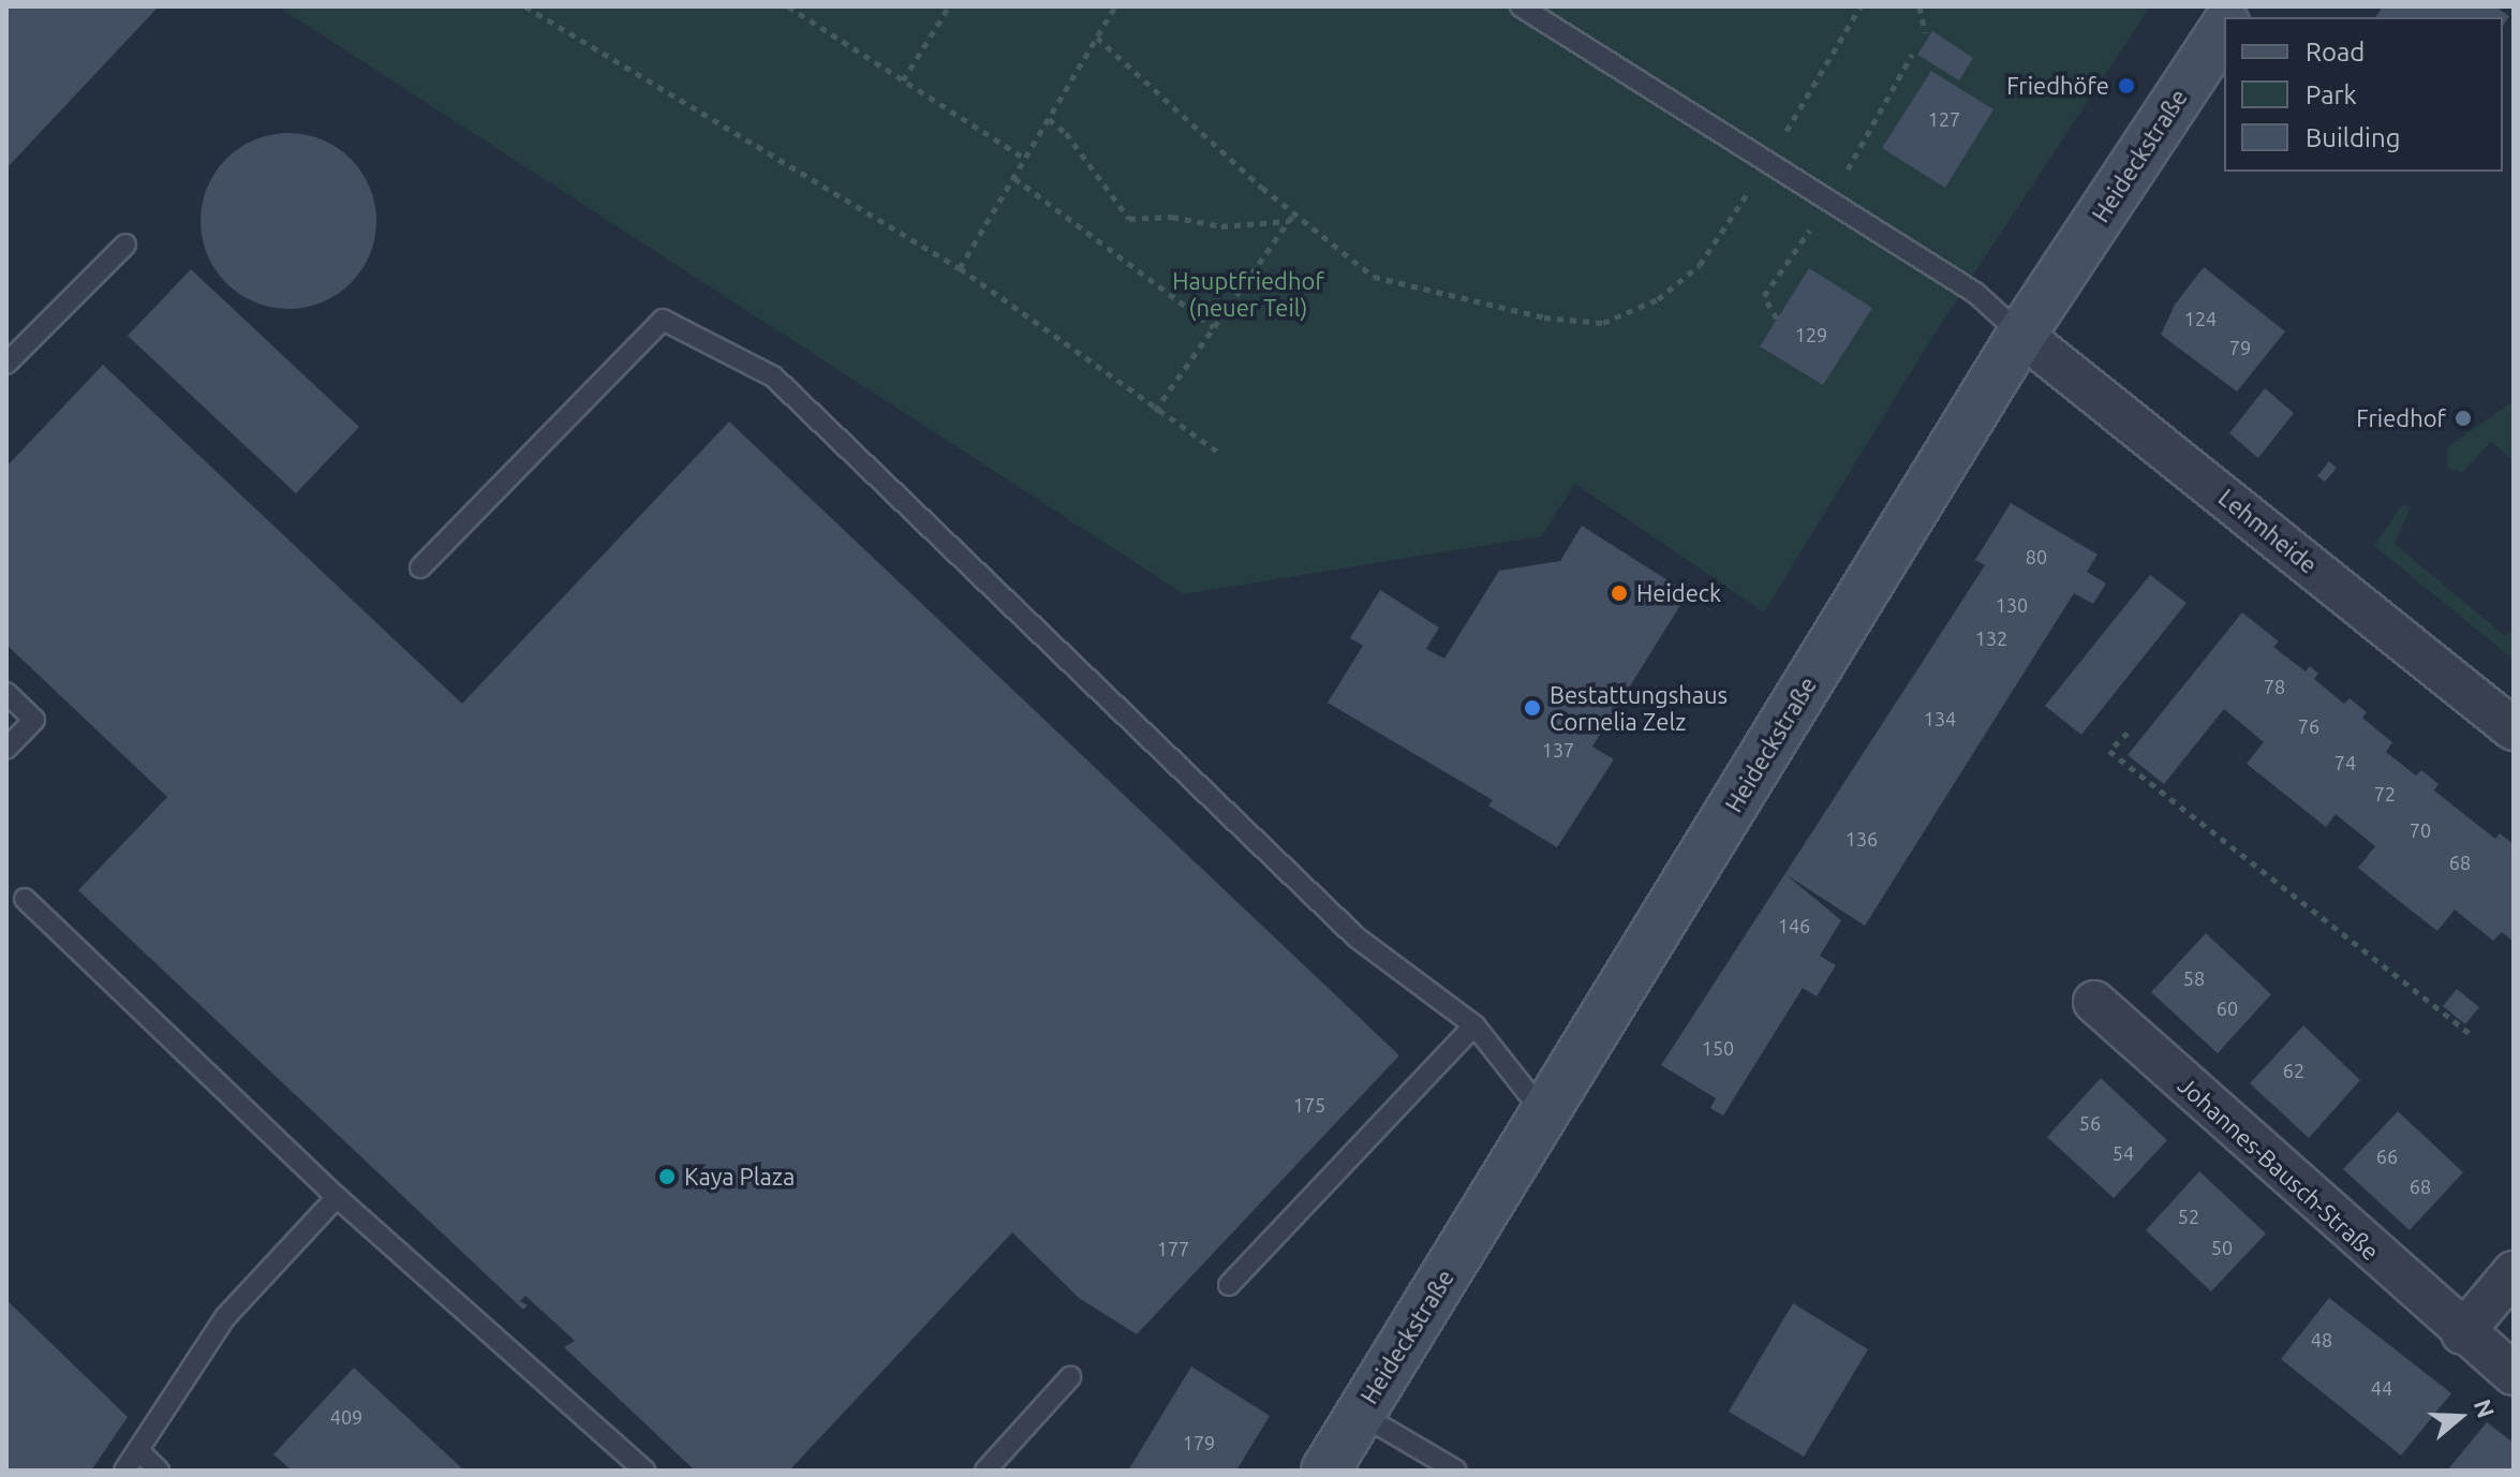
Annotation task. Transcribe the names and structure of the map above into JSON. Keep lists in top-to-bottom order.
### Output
{
  "streets": {
    "street": ["Heideckstraße", "Lehmheide", "Johannes-Bausch-Straße"]
  },
  "crossings": [
    ["Heideckstraße", "Lehmheide"]
  ],
  "parks": ["Hauptfriedhof (neuer Teil)"],
  "places": [
    "Friedhöfe",
    "Friedhof",
    "Heideck",
    "Bestattungshaus Cornelia Zelz",
    "Kaya Plaza"
  ],
  "house_numbers": [
    "127",
    "124",
    "129",
    "79",
    "80",
    "130",
    "132",
    "78",
    "134",
    "76",
    "137",
    "74",
    "72",
    "70",
    "136",
    "68",
    "146",
    "58",
    "60",
    "150",
    "62",
    "175",
    "56",
    "54",
    "66",
    "68",
    "52",
    "50",
    "177",
    "48",
    "44",
    "409",
    "179"
  ],
  "legend": ["Road", "Park", "Building"],
  "north": "right"
}
